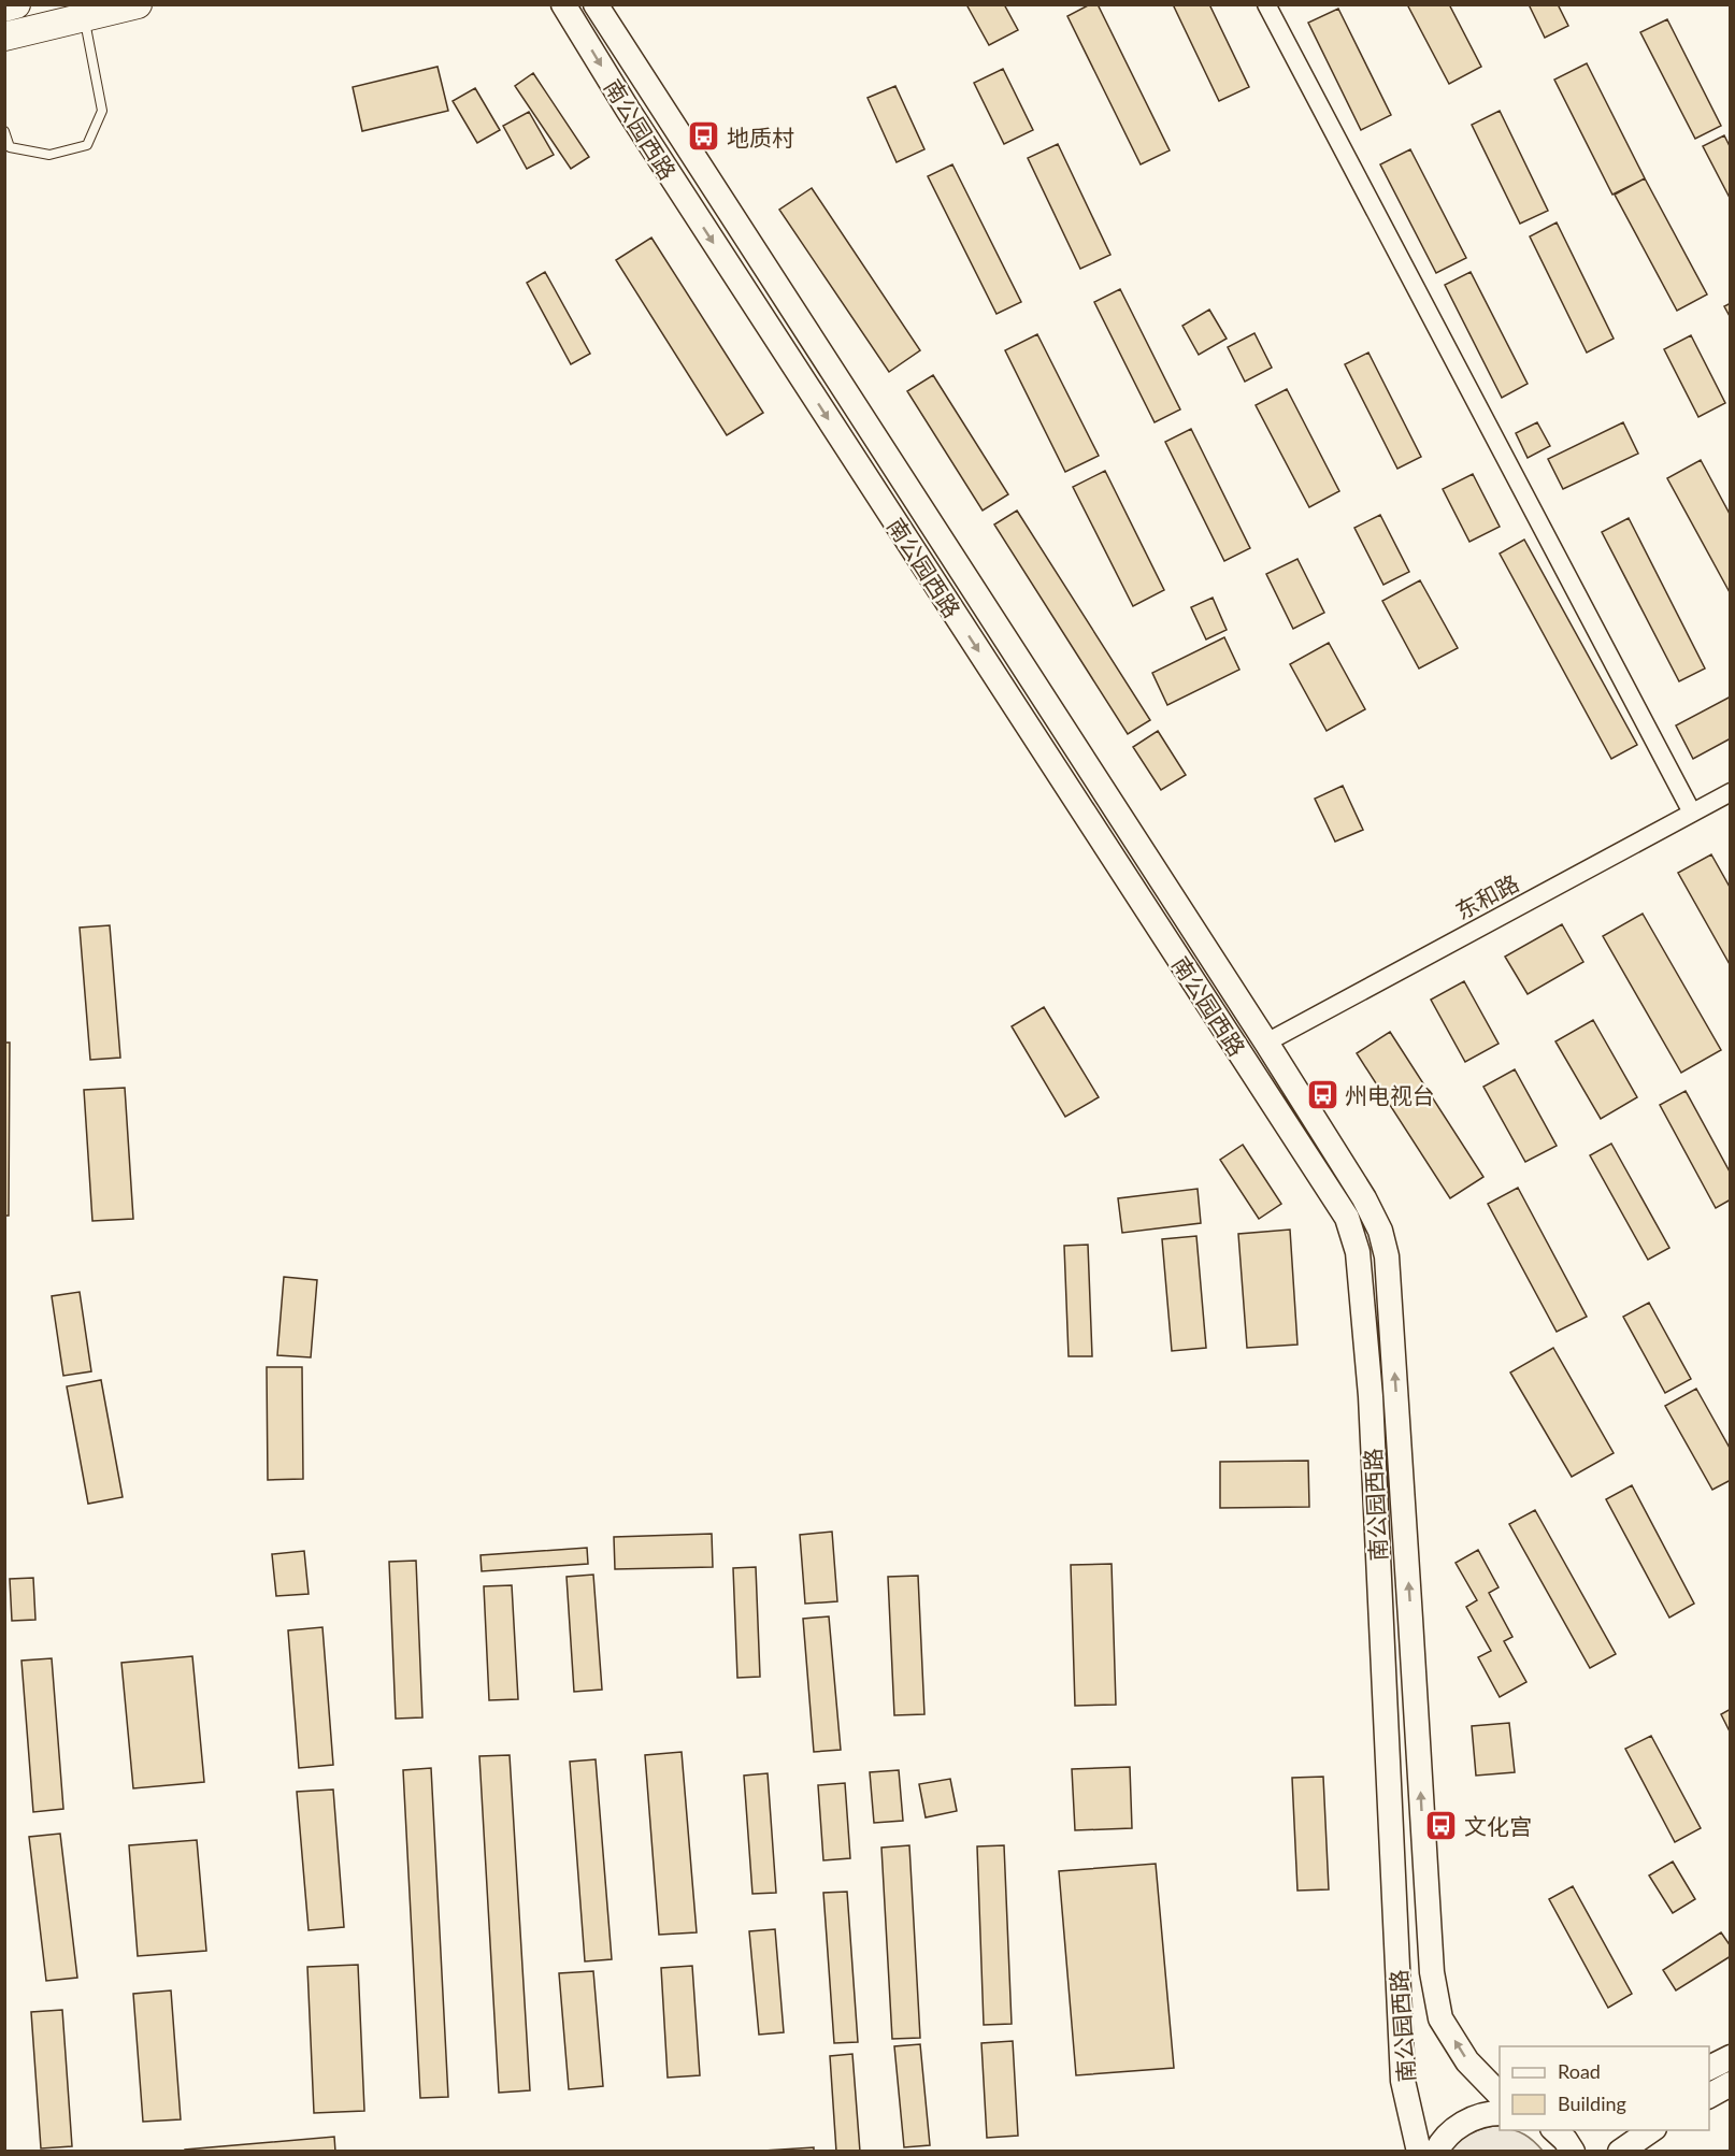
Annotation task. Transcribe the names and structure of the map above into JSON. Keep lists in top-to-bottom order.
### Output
{
  "streets": {
    "main road": ["南公园西路"],
    "street": ["东和路"]
  },
  "crossings": [
    ["南公园西路", "东和路"]
  ],
  "places": {
    "bus stop": ["地质村", "州电视台", "文化宫"]
  },
  "legend": ["Road", "Building"]
}
